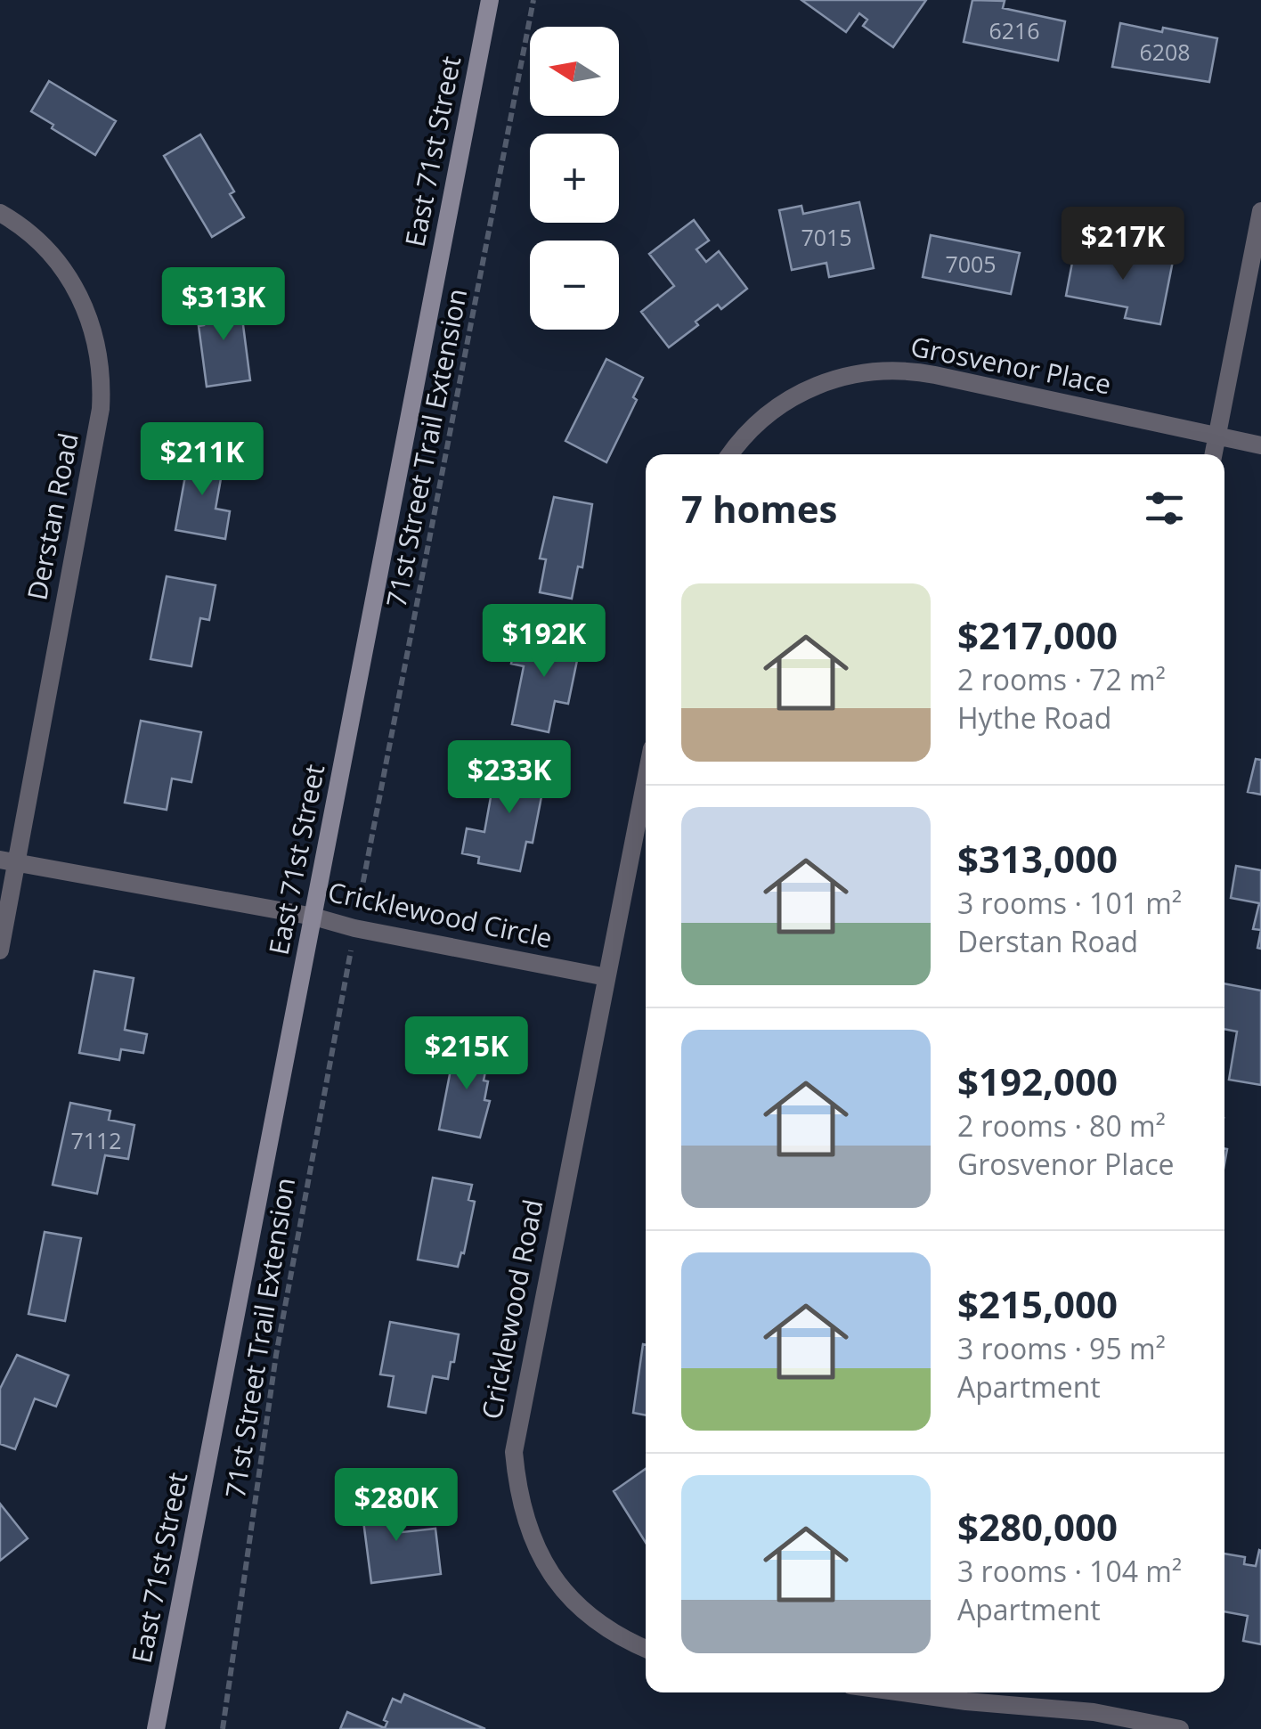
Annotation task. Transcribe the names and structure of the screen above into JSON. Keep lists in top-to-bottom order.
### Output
{
  "streets": {
    "main road": ["East 71st Street"],
    "street": [
      "Grosvenor Place",
      "Derstan Road",
      "Cricklewood Circle",
      "Cricklewood Road"
    ],
    "path": ["71st Street Trail Extension"]
  },
  "crossings": [
    ["East 71st Street", "Cricklewood Circle"],
    ["Derstan Road", "Cricklewood Circle"],
    ["Cricklewood Circle", "Cricklewood Road"]
  ],
  "house_numbers": [
    "6216",
    "6208",
    "7015",
    "7005",
    "7112"
  ],
  "north": "left",
  "page": {
    "map_buttons": ["+", "−"],
    "price": [
      "$217K",
      "$313K",
      "$211K",
      "$192K",
      "$233K",
      "$215K",
      "$280K"
    ],
    "heading": "7 homes",
    "list": [
      {
        "name": "$217,000",
        "note": "2 rooms · 72 m² · Hythe Road"
      },
      {
        "name": "$313,000",
        "note": "3 rooms · 101 m² · Derstan Road"
      },
      {
        "name": "$192,000",
        "note": "2 rooms · 80 m² · Grosvenor Place"
      },
      {
        "name": "$215,000",
        "note": "3 rooms · 95 m² · Apartment"
      },
      {
        "name": "$280,000",
        "note": "3 rooms · 104 m² · Apartment"
      }
    ]
  }
}
